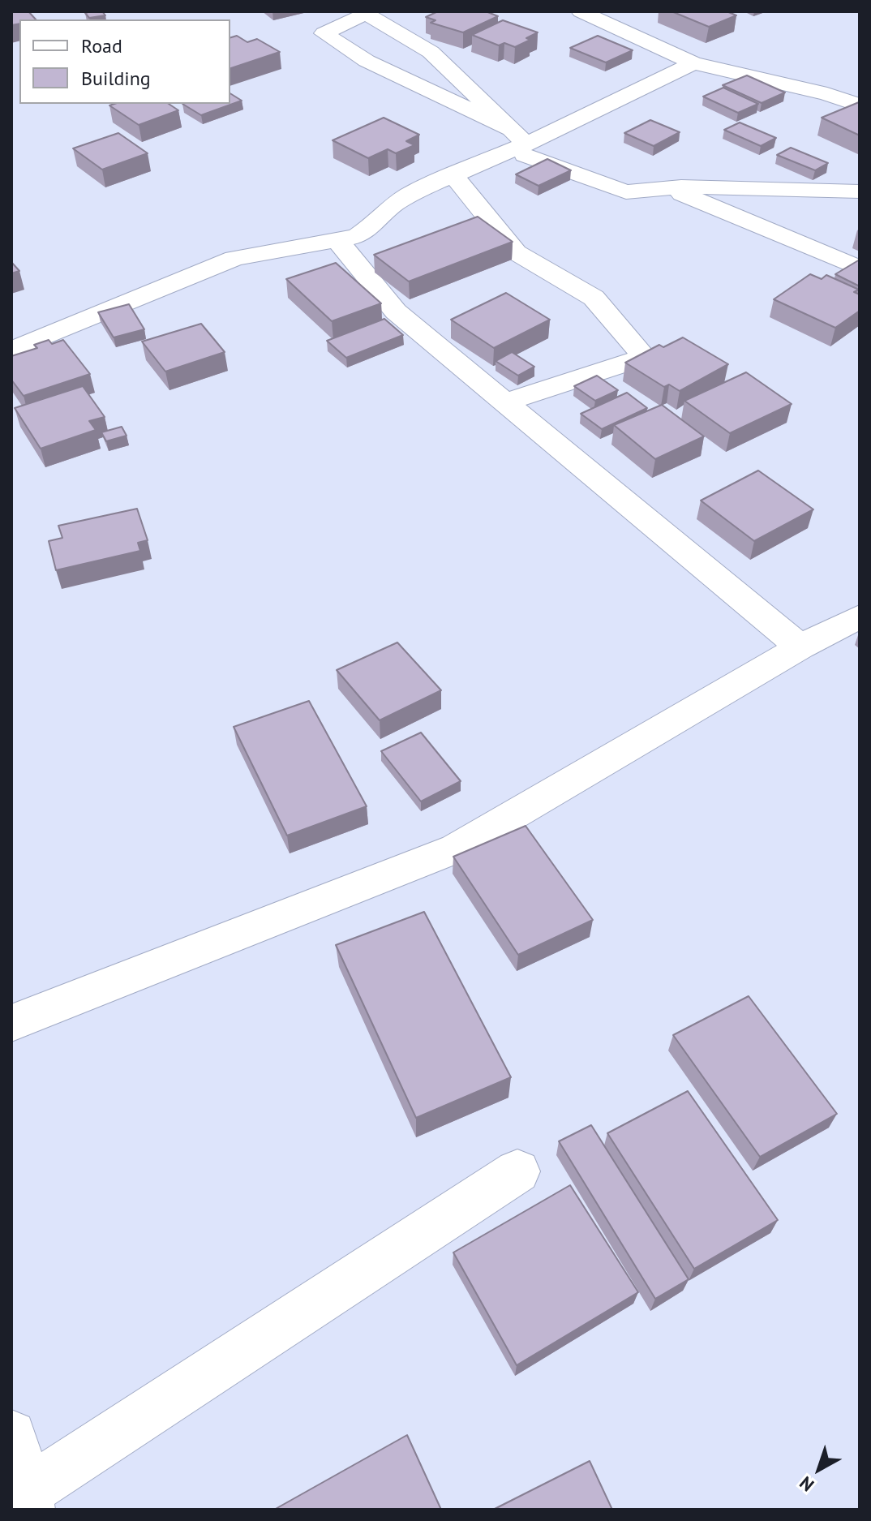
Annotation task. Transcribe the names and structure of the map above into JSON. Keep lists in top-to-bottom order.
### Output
{
  "legend": ["Road", "Building"],
  "north": "bottom left"
}
